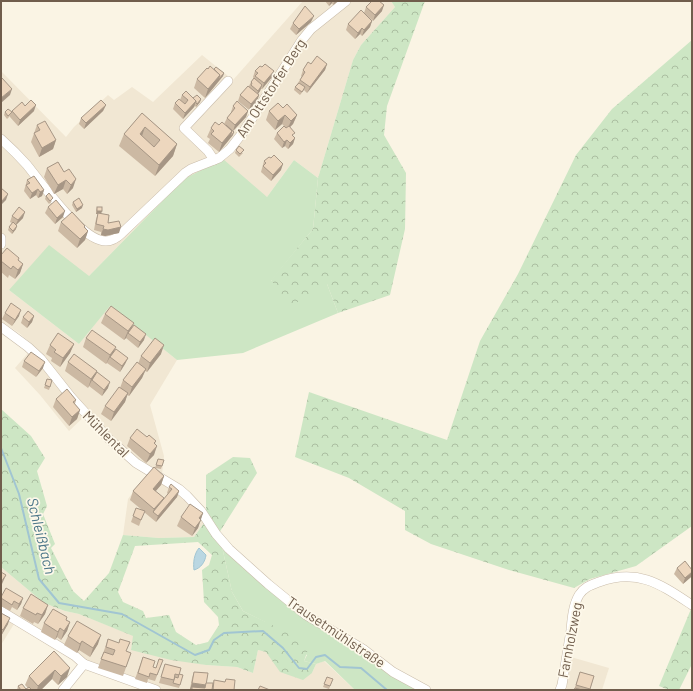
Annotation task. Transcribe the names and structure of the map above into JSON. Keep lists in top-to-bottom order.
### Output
{
  "streets": {
    "street": [
      "Am Ottstorfer Berg",
      "Mühlental",
      "Trausetmühlstraße",
      "Farnholzweg"
    ]
  },
  "crossings": [
    ["Mühlental", "Trausetmühlstraße"]
  ],
  "water": ["Schleißbach"]
}
